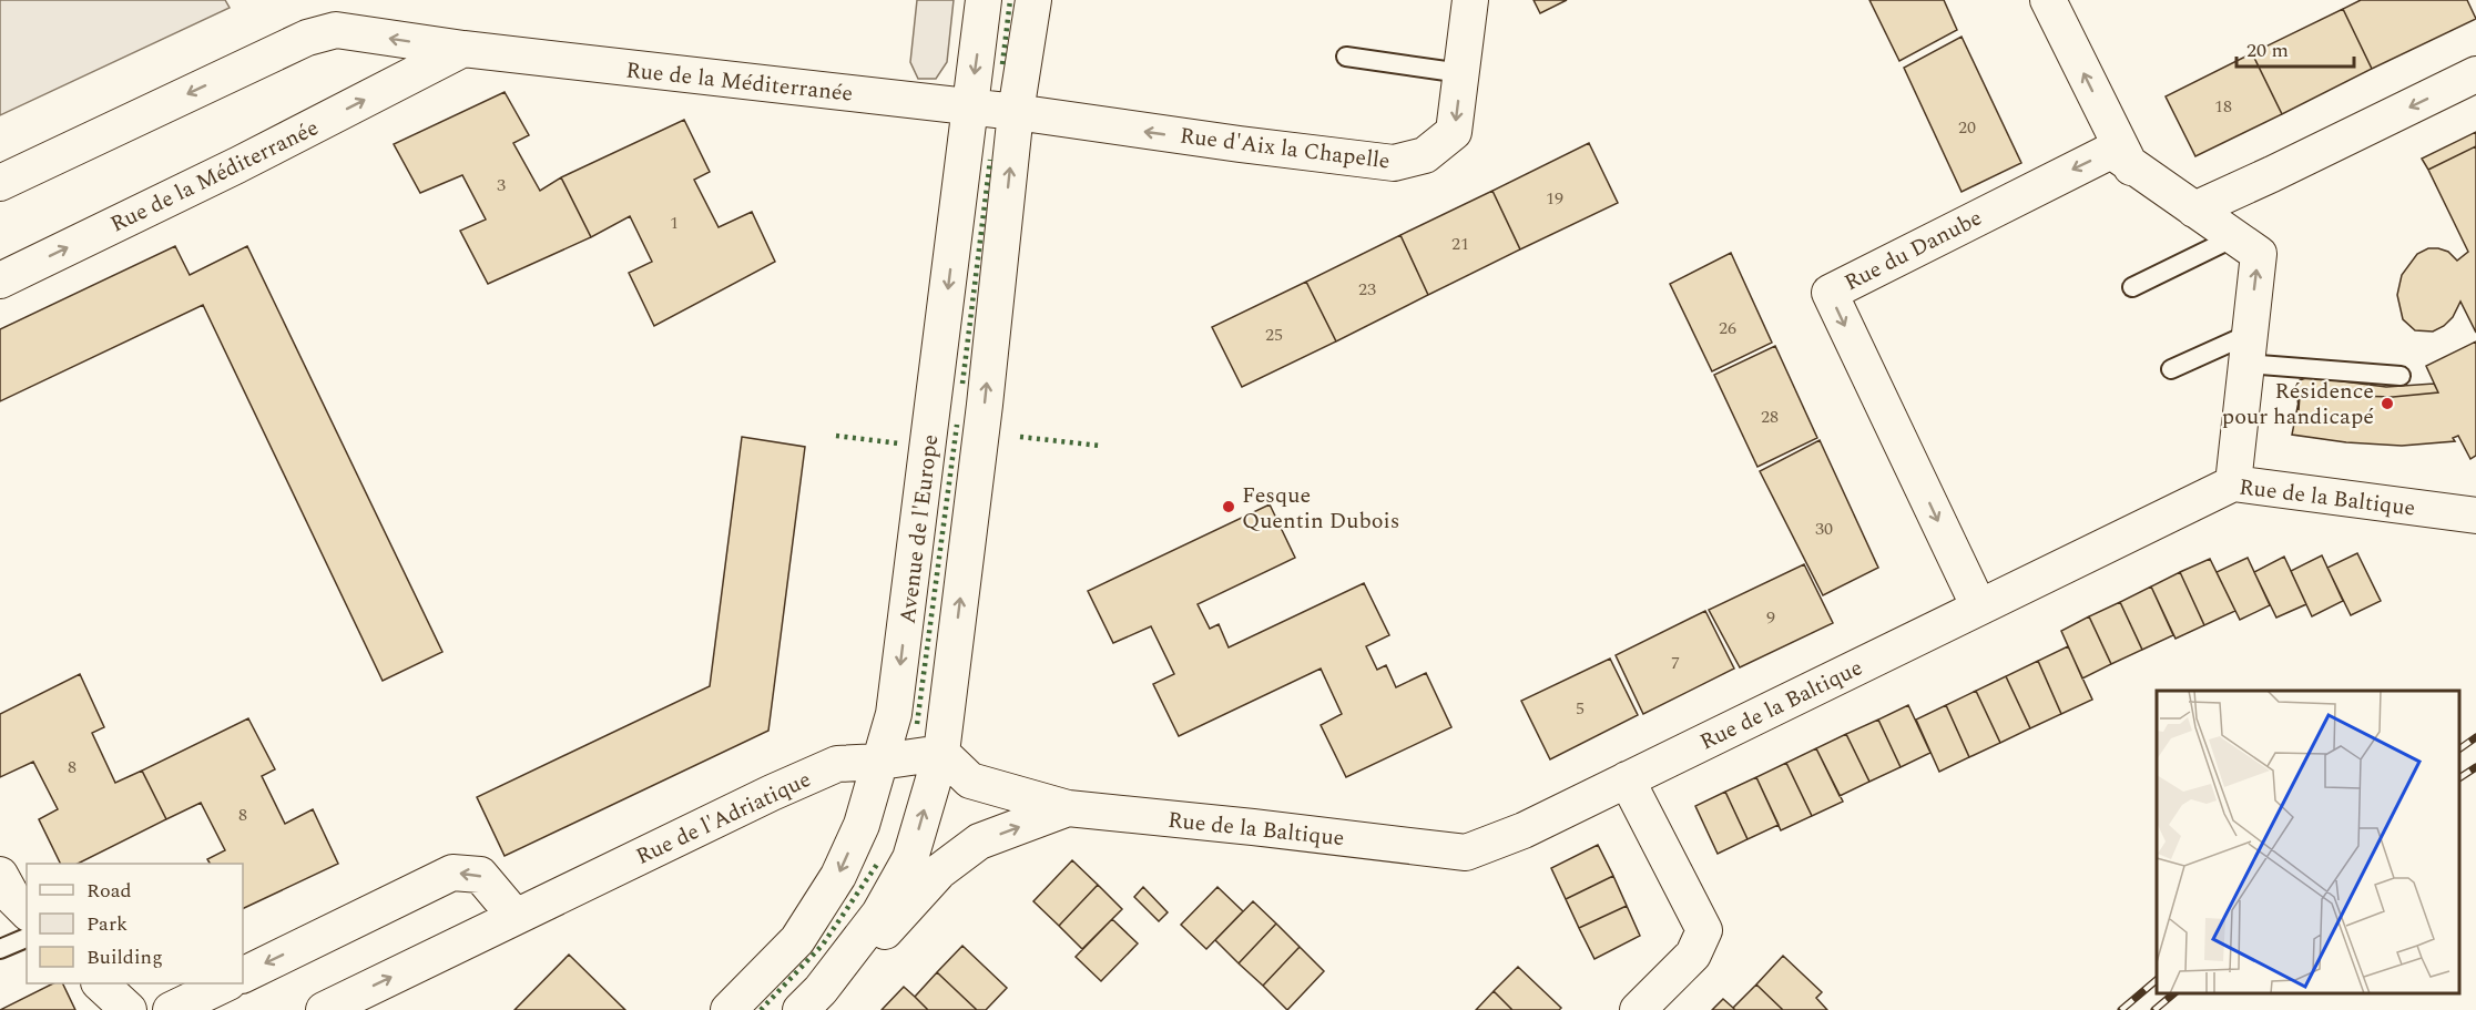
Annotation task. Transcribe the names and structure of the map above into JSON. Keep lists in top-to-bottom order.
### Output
{
  "streets": {
    "street": [
      "Rue de la Méditerranée",
      "Rue d'Aix la Chapelle",
      "Rue du Danube",
      "Rue de la Baltique",
      "Avenue de l'Europe",
      "Rue de l'Adriatique"
    ]
  },
  "crossings": [
    ["Rue de la Méditerranée", "Rue d'Aix la Chapelle"],
    ["Rue de la Méditerranée", "Avenue de l'Europe"],
    ["Rue du Danube", "Rue de la Baltique"],
    ["Rue de la Baltique", "Rue de l'Adriatique"],
    ["Avenue de l'Europe", "Rue de l'Adriatique"]
  ],
  "one_way": ["Rue d'Aix la Chapelle"],
  "places": ["Résidence pour handicapé", "Fesque Quentin Dubois"],
  "house_numbers": [
    "18",
    "20",
    "3",
    "19",
    "1",
    "21",
    "23",
    "26",
    "25",
    "28",
    "30",
    "9",
    "7",
    "5",
    "8",
    "8"
  ],
  "legend": ["Road", "Park", "Building"],
  "scale_bar": "20 m"
}
